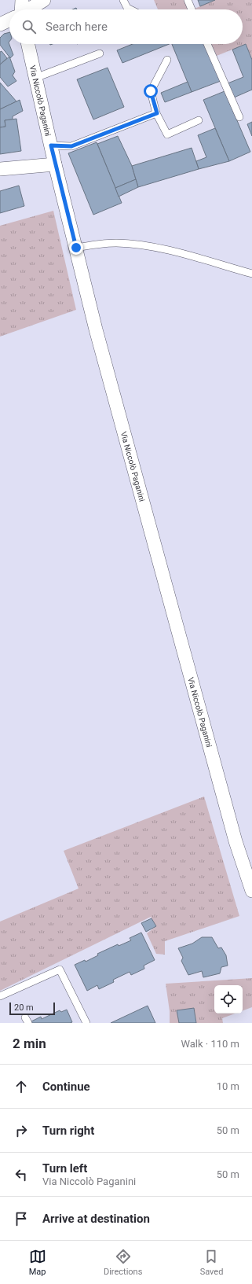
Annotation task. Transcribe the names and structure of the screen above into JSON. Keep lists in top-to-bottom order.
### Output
{
  "streets": {
    "street": ["Via Niccolò Paganini"]
  },
  "scale_bar": "20 m",
  "page": {
    "search": "Search here",
    "scale": "20 m",
    "heading": ["2 min", "Walk · 110 m"],
    "list": [
      ["Continue", "10 m"],
      ["Turn right", "50 m"],
      ["Turn left", "Via Niccolò Paganini", "50 m"],
      "Arrive at destination"
    ],
    "nav": ["Map", "Directions", "Saved"]
  }
}
